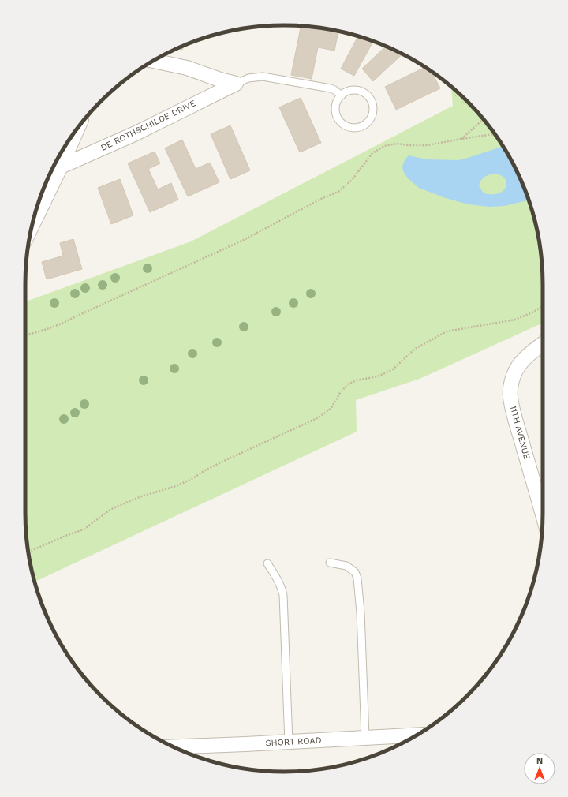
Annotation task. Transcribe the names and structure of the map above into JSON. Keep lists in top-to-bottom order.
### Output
{
  "streets": {
    "street": ["DE ROTHSCHILDE DRIVE", "11TH AVENUE", "SHORT ROAD"]
  },
  "north": "top"
}
